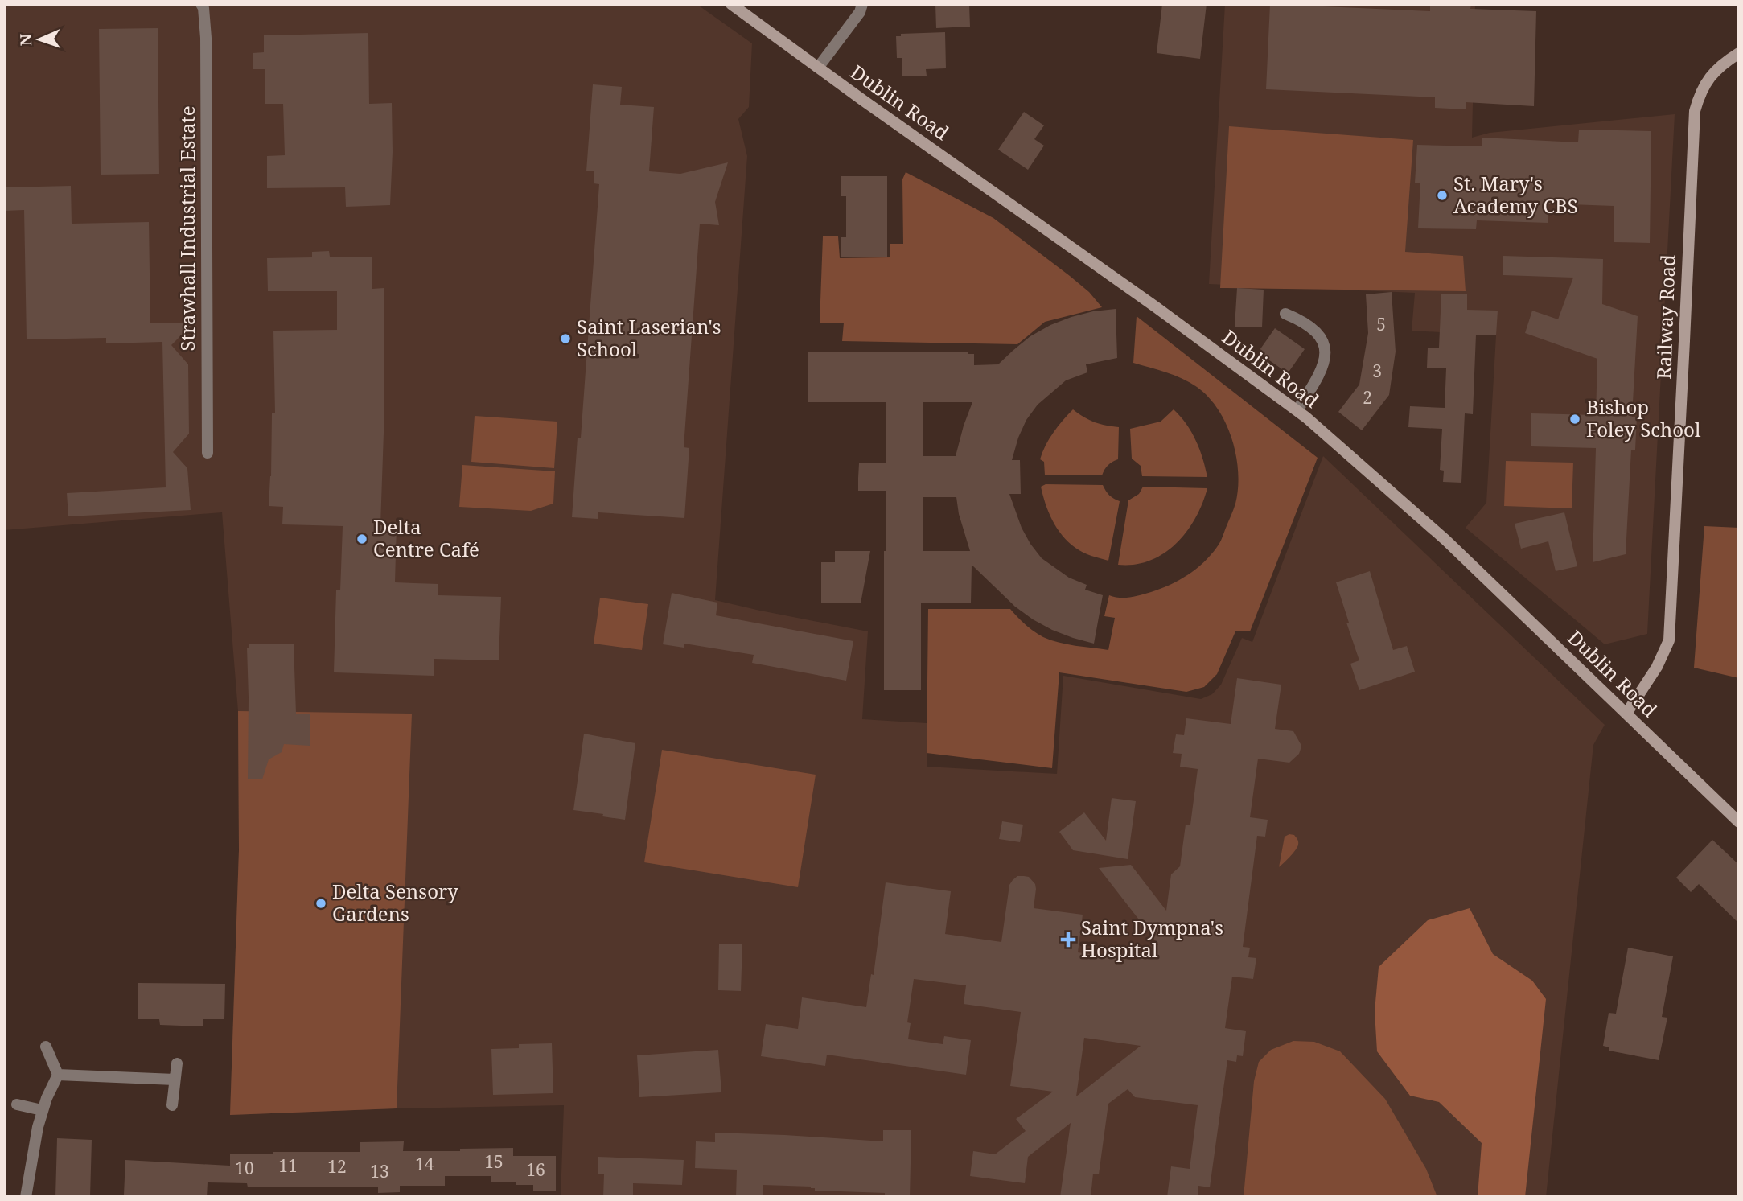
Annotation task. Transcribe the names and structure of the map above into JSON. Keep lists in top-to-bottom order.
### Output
{
  "streets": {
    "main road": ["Dublin Road", "Railway Road"],
    "street": ["Strawhall Industrial Estate"]
  },
  "crossings": [
    ["Dublin Road", "Railway Road"]
  ],
  "places": {
    "other": [
      "St. Mary's Academy CBS",
      "Saint Laserian's School",
      "Bishop Foley School",
      "Delta Centre Café",
      "Delta Sensory Gardens"
    ],
    "health": ["Saint Dympna's Hospital"]
  },
  "house_numbers": [
    "5",
    "3",
    "2",
    "15",
    "14",
    "11",
    "12",
    "10",
    "16",
    "13"
  ],
  "north": "left"
}
